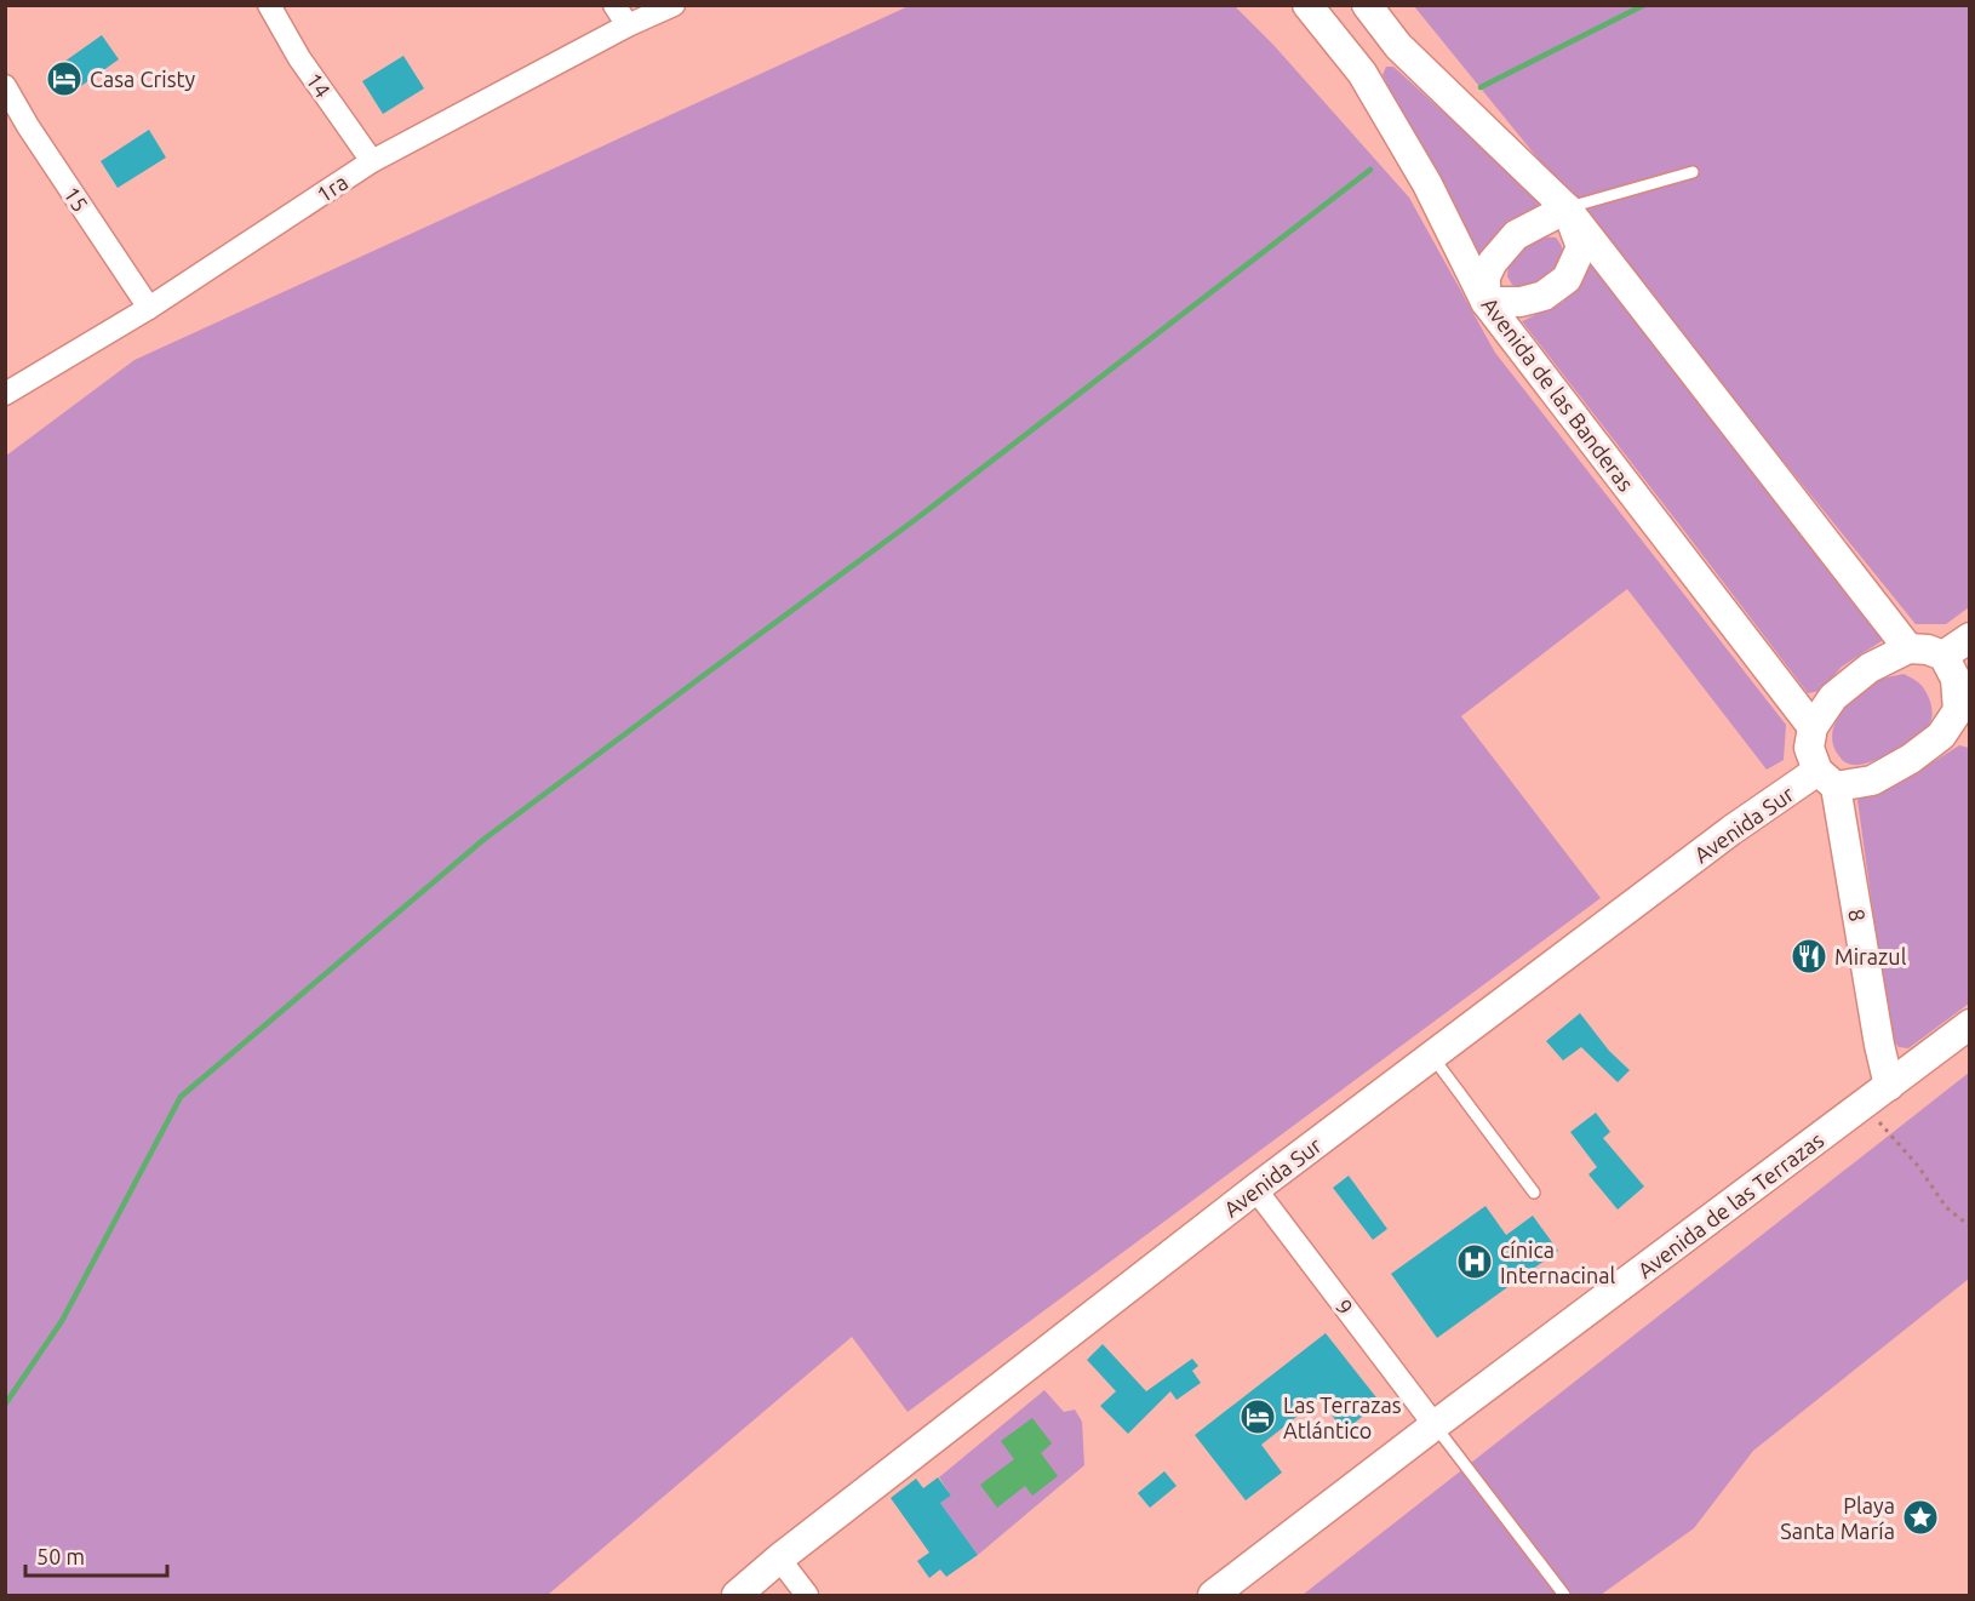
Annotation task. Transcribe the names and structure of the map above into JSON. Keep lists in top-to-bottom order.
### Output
{
  "streets": {
    "street": [
      "14",
      "1ra",
      "15",
      "Avenida de las Banderas",
      "Avenida Sur",
      "8",
      "Avenida de las Terrazas",
      "9"
    ]
  },
  "crossings": [
    ["14", "1ra"],
    ["1ra", "15"],
    ["Avenida de las Banderas", "Avenida Sur"],
    ["Avenida de las Banderas", "8"],
    ["Avenida Sur", "8"],
    ["Avenida Sur", "9"],
    ["8", "Avenida de las Terrazas"],
    ["Avenida de las Terrazas", "9"]
  ],
  "places": {
    "hotel": ["Casa Cristy", "Las Terrazas Atlántico"],
    "restaurant": ["Mirazul"],
    "hospital": ["cínica Internacinal"],
    "place": ["Playa Santa María"]
  },
  "scale_bar": "50 m"
}
